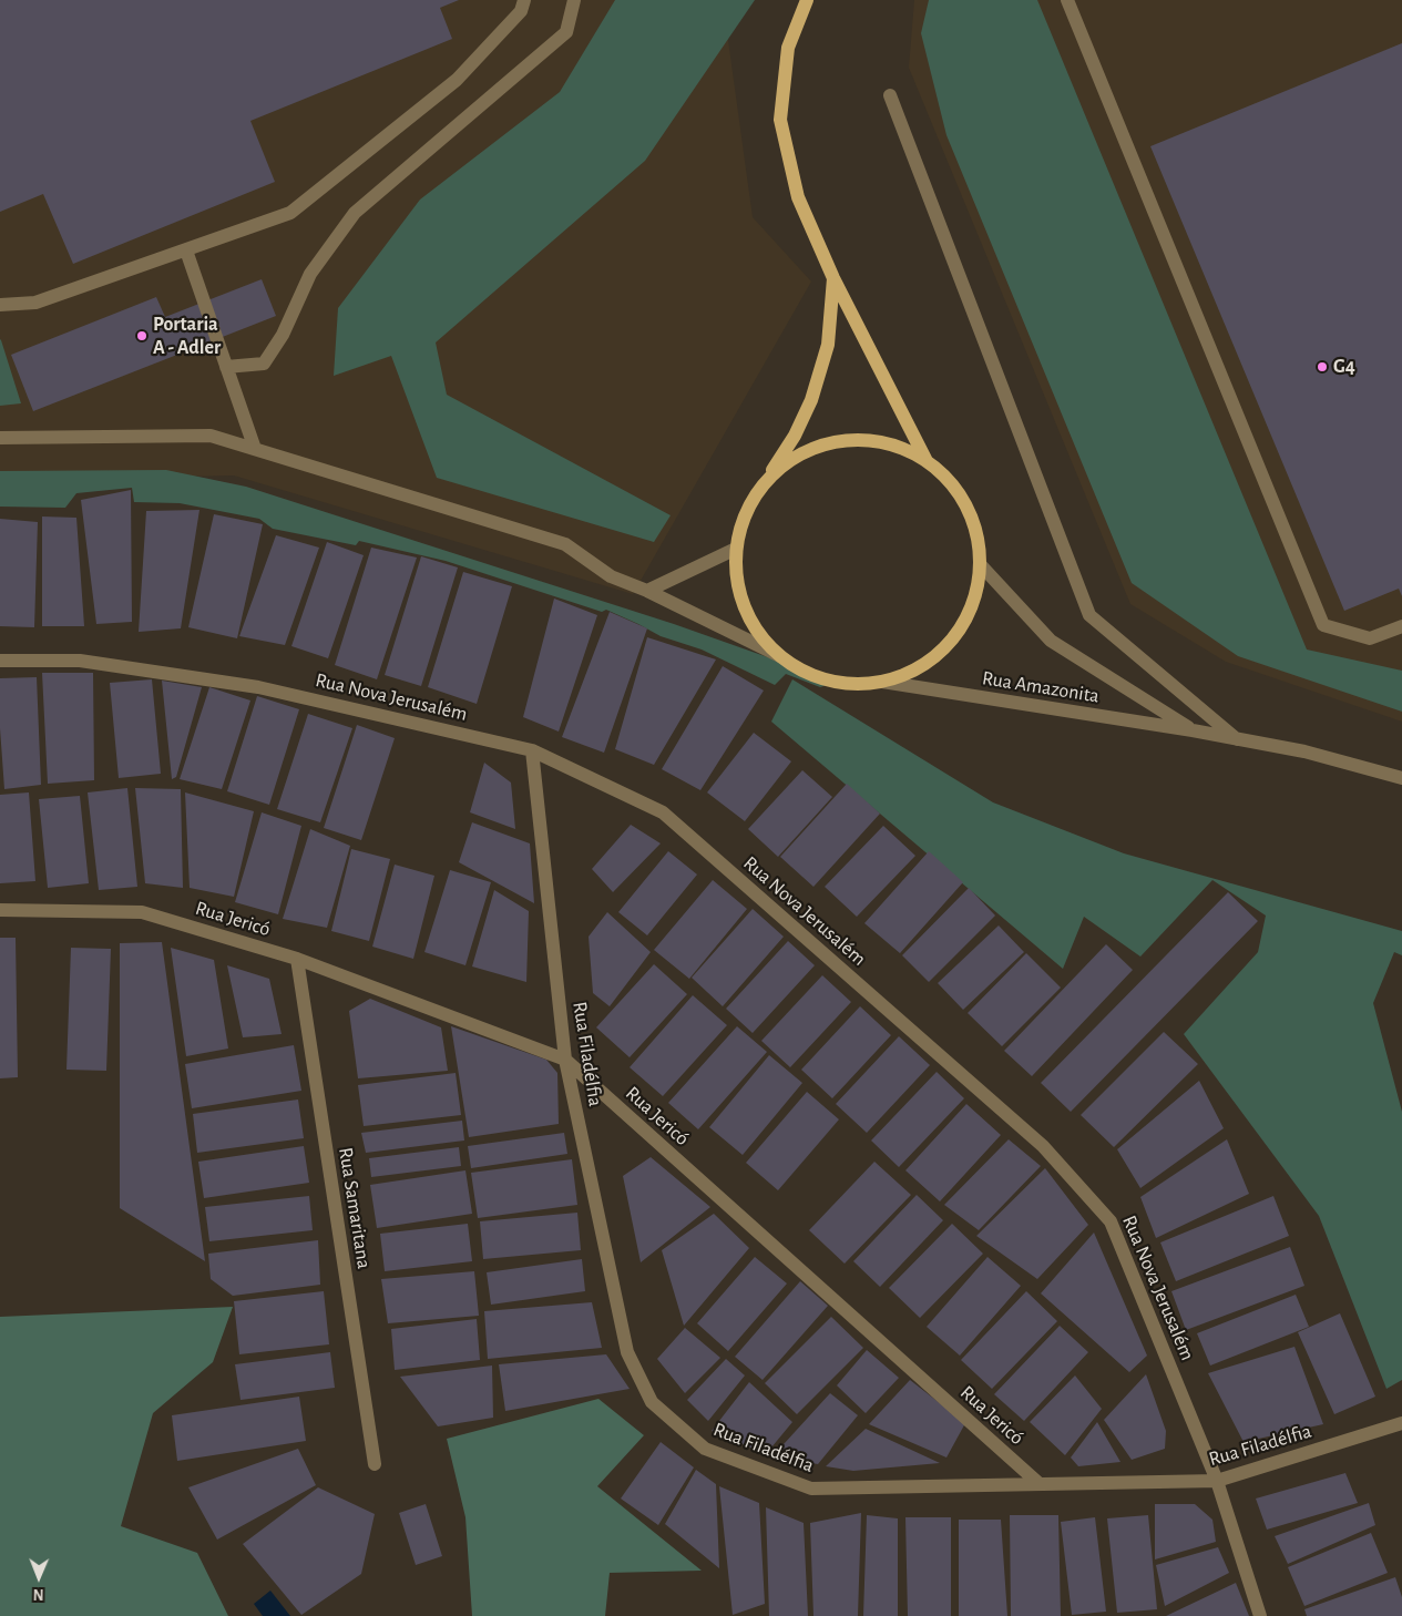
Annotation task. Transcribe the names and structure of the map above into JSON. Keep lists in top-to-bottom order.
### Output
{
  "streets": {
    "main road": ["Rua Amazonita"],
    "street": [
      "Rua Nova Jerusalém",
      "Rua Jericó",
      "Rua Filadélfia",
      "Rua Samaritana"
    ]
  },
  "crossings": [
    ["Rua Nova Jerusalém", "Rua Filadélfia"],
    ["Rua Jericó", "Rua Filadélfia"],
    ["Rua Jericó", "Rua Samaritana"]
  ],
  "places": ["Portaria A - Adler", "G4"],
  "north": "bottom"
}
